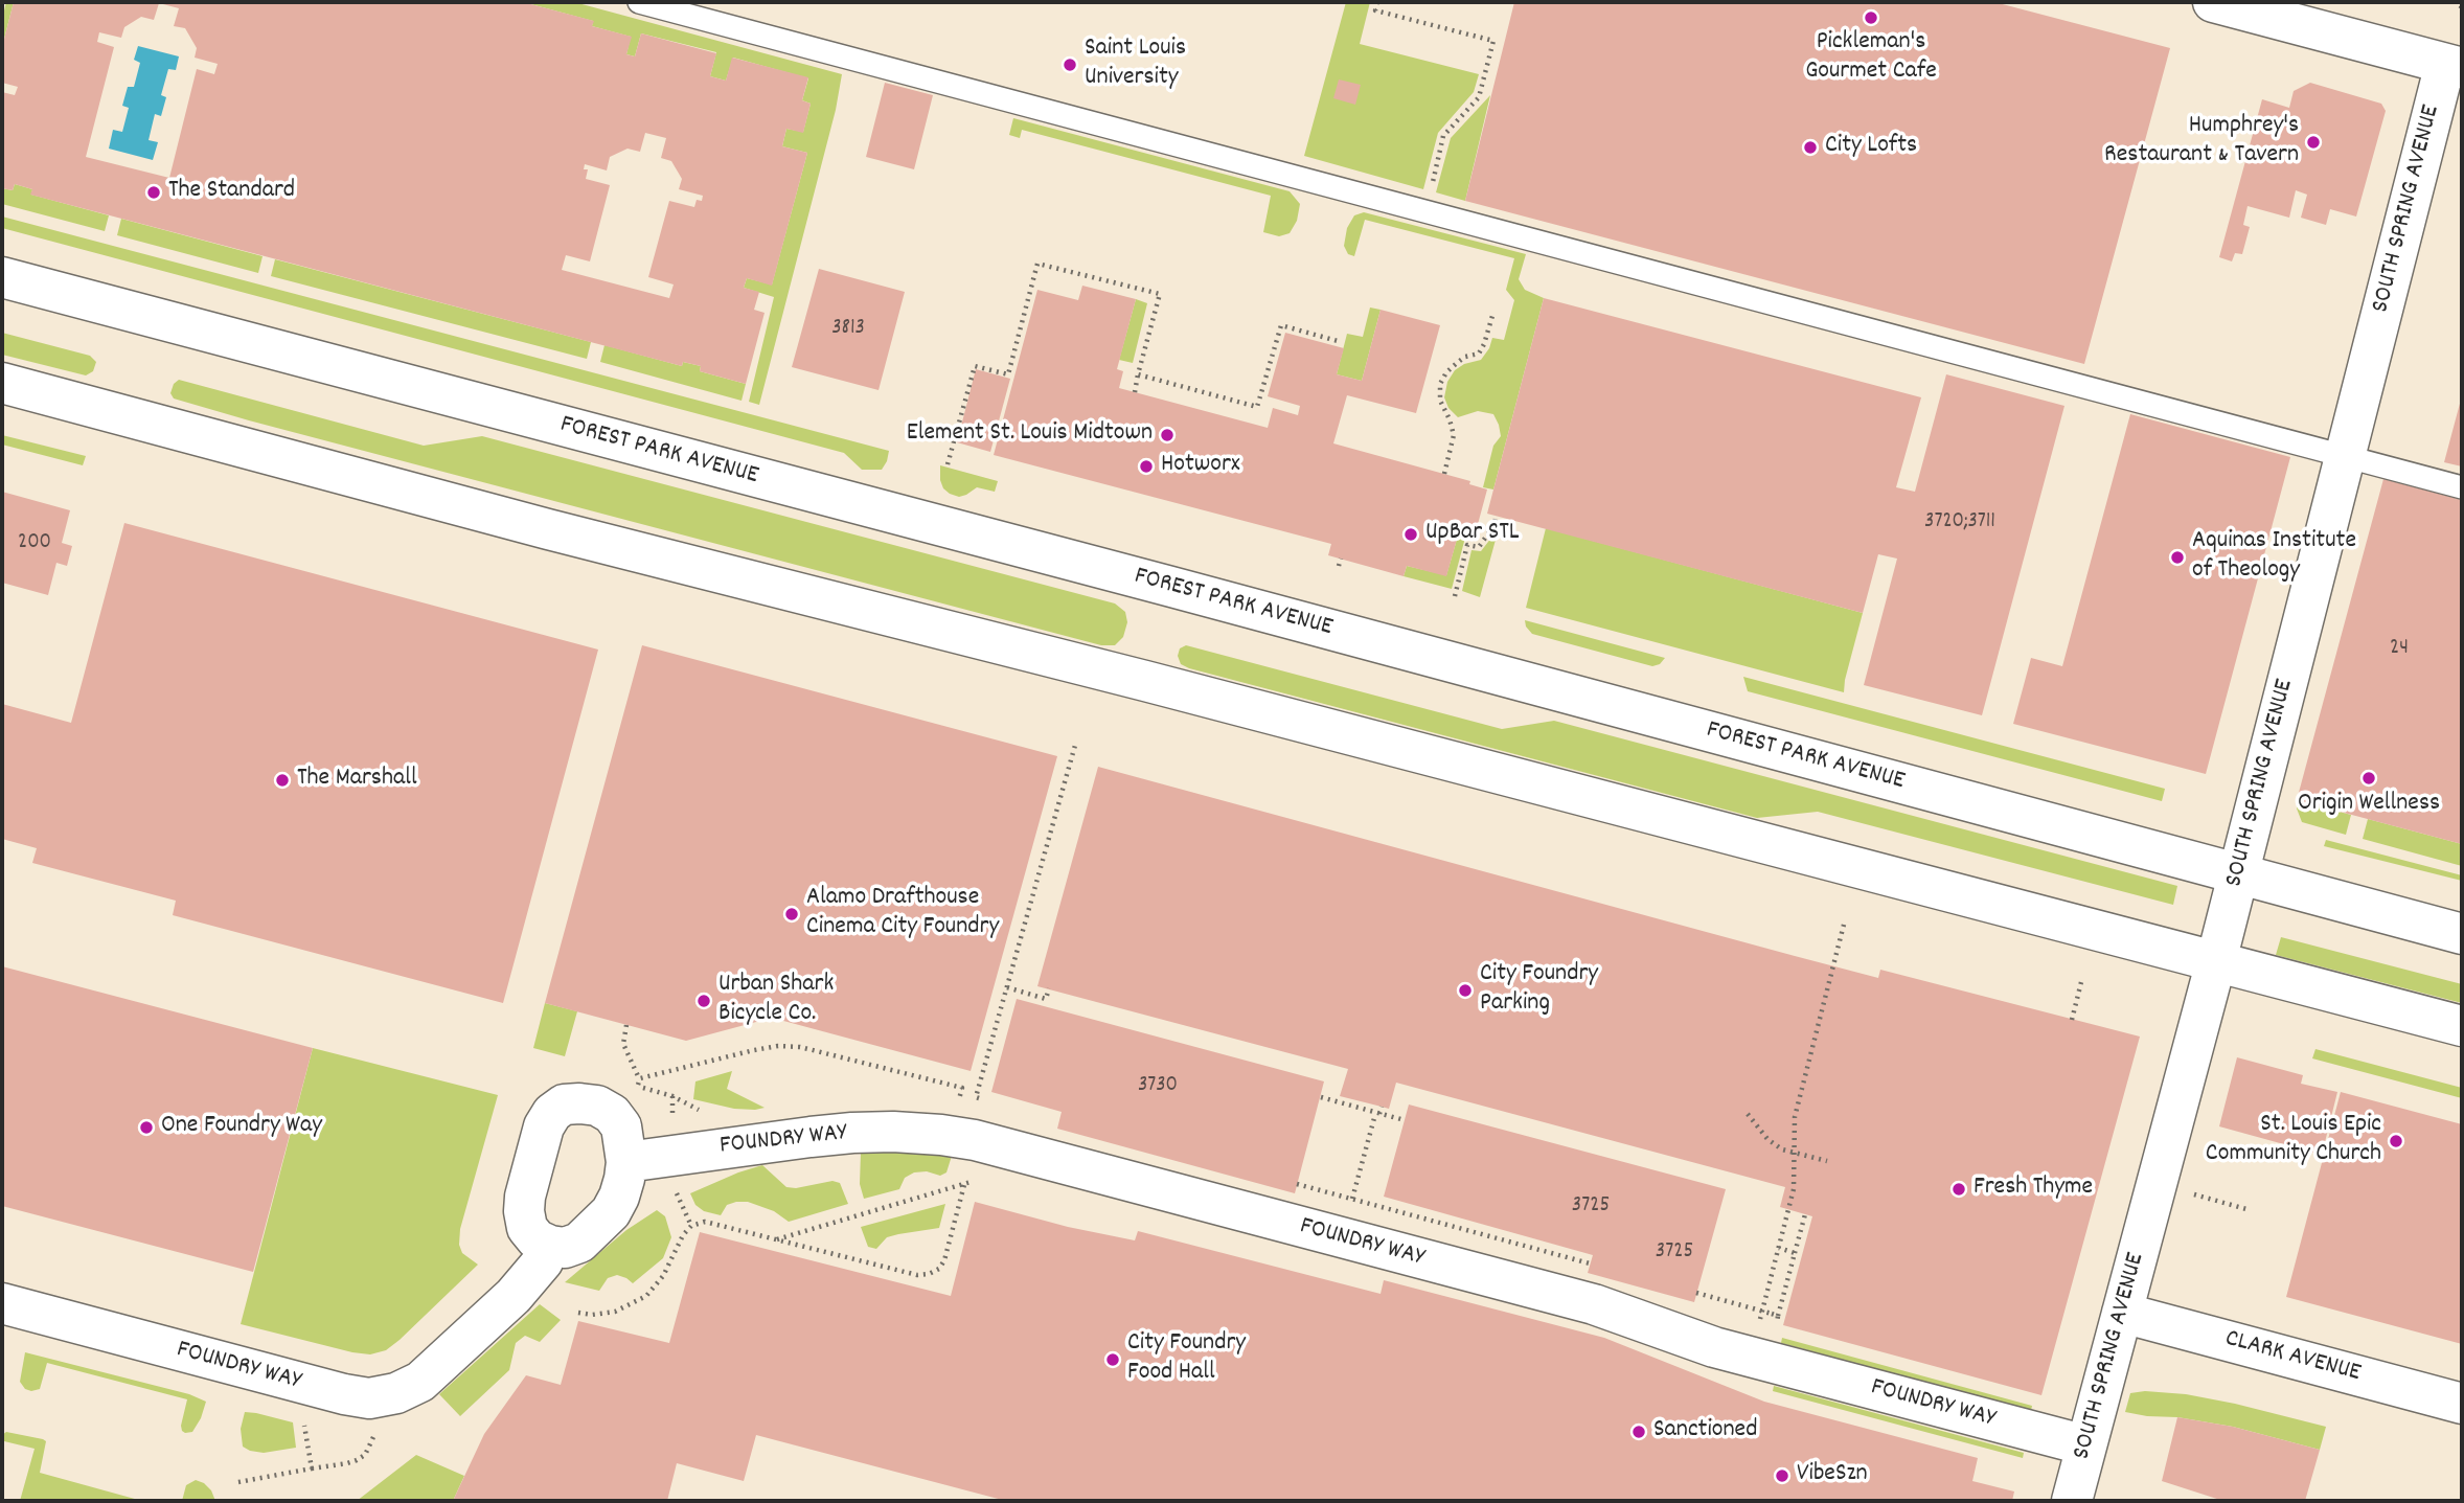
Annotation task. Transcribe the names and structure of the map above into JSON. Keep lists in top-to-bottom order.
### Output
{
  "streets": {
    "main road": [
      "SOUTH SPRING AVENUE",
      "FOREST PARK AVENUE",
      "FOUNDRY WAY",
      "CLARK AVENUE"
    ]
  },
  "crossings": [
    ["SOUTH SPRING AVENUE", "FOREST PARK AVENUE"],
    ["SOUTH SPRING AVENUE", "FOUNDRY WAY"],
    ["SOUTH SPRING AVENUE", "CLARK AVENUE"]
  ],
  "places": [
    "Pickleman's Gourmet Cafe",
    "Saint Louis University",
    "Humphrey's Restaurant & Tavern",
    "City Lofts",
    "The Standard",
    "Element St. Louis Midtown",
    "Hotworx",
    "UpBar STL",
    "Aquinas Institute of Theology",
    "Origin Wellness",
    "The Marshall",
    "Alamo Drafthouse Cinema City Foundry",
    "City Foundry Parking",
    "Urban Shark Bicycle Co.",
    "One Foundry Way",
    "St. Louis Epic Community Church",
    "Fresh Thyme",
    "City Foundry Food Hall",
    "Sanctioned",
    "VibeSzn"
  ],
  "house_numbers": [
    "3813",
    "3720;3711",
    "200",
    "24",
    "3730",
    "3725",
    "3725"
  ]
}
